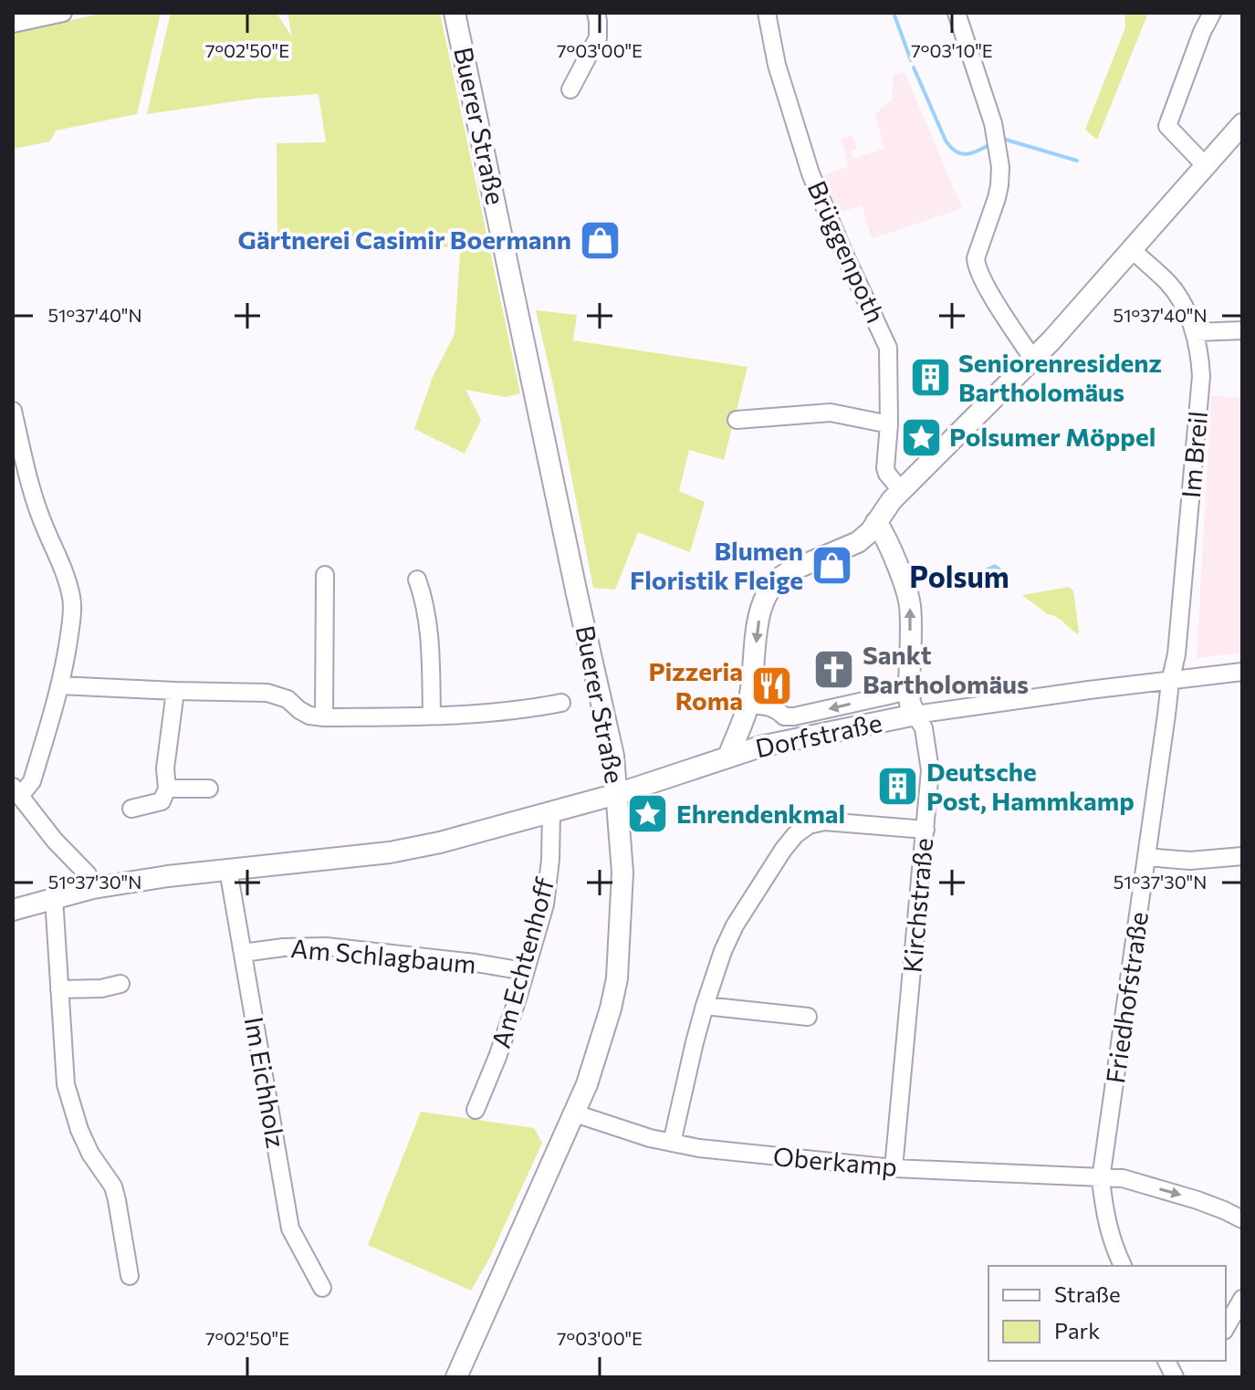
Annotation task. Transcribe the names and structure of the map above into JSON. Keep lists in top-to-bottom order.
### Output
{
  "streets": {
    "main road": ["Buerer Straße", "Dorfstraße", "Kirchstraße"],
    "street": [
      "Brüggenpoth",
      "Im Breil",
      "Am Schlagbaum",
      "Am Echtenhoff",
      "Friedhofstraße",
      "Im Eichholz",
      "Oberkamp"
    ]
  },
  "crossings": [
    ["Buerer Straße", "Dorfstraße"],
    ["Buerer Straße", "Oberkamp"],
    ["Im Breil", "Dorfstraße"],
    ["Im Breil", "Friedhofstraße"],
    ["Dorfstraße", "Kirchstraße"],
    ["Dorfstraße", "Am Echtenhoff"],
    ["Dorfstraße", "Friedhofstraße"],
    ["Dorfstraße", "Im Eichholz"],
    ["Kirchstraße", "Oberkamp"],
    ["Am Schlagbaum", "Am Echtenhoff"],
    ["Am Schlagbaum", "Im Eichholz"],
    ["Friedhofstraße", "Oberkamp"]
  ],
  "districts": ["Polsum"],
  "places": {
    "shop": ["Gärtnerei Casimir Boermann", "Blumen Floristik Fleige"],
    "building": ["Seniorenresidenz Bartholomäus", "Deutsche Post, Hammkamp"],
    "place": ["Polsumer Möppel", "Ehrendenkmal"],
    "church": ["Sankt Bartholomäus"],
    "restaurant": ["Pizzeria Roma"]
  },
  "legend": ["Straße", "Park"],
  "coordinates": [
    "7°02'50\"E",
    "7°03'00\"E",
    "7°03'10\"E",
    "51°37'40\"N",
    "51°37'30\"N"
  ]
}
